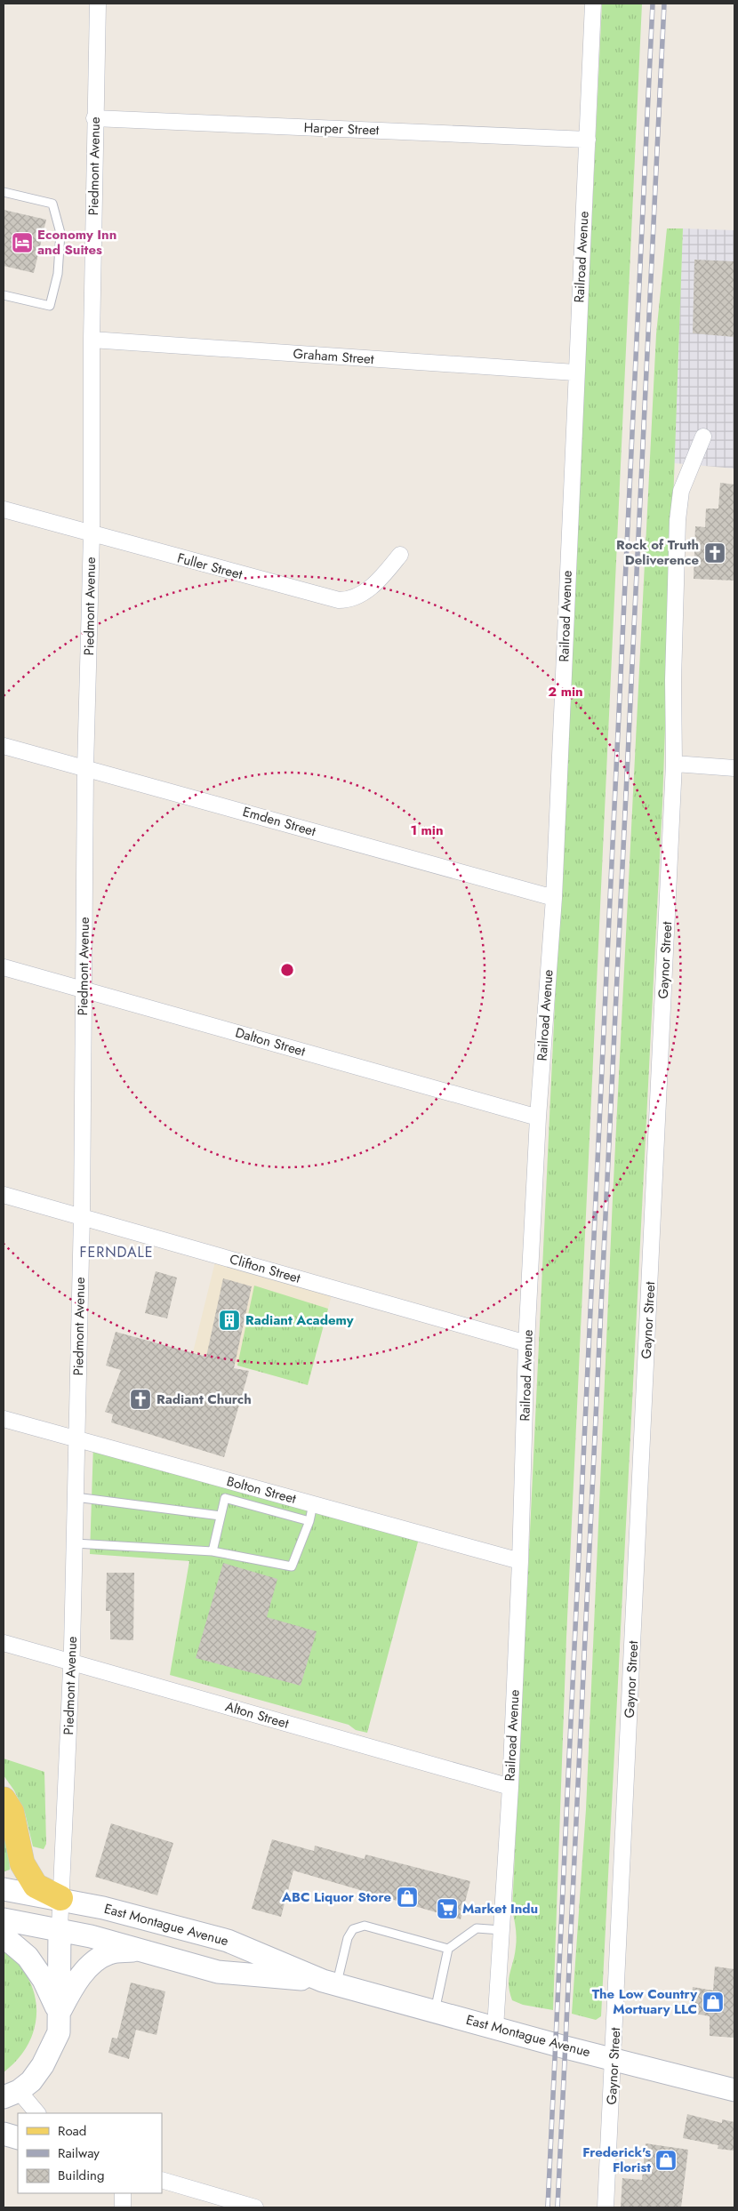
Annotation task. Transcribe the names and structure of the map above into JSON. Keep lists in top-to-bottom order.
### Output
{
  "streets": {
    "main road": ["East Montague Avenue"],
    "street": [
      "Harper Street",
      "Piedmont Avenue",
      "Railroad Avenue",
      "Graham Street",
      "Fuller Street",
      "Emden Street",
      "Gaynor Street",
      "Dalton Street",
      "Clifton Street",
      "Bolton Street",
      "Alton Street"
    ]
  },
  "crossings": [
    ["Harper Street", "Piedmont Avenue"],
    ["Harper Street", "Railroad Avenue"],
    ["Piedmont Avenue", "Graham Street"],
    ["Piedmont Avenue", "Fuller Street"],
    ["Piedmont Avenue", "Emden Street"],
    ["Piedmont Avenue", "Dalton Street"],
    ["Piedmont Avenue", "Clifton Street"],
    ["Piedmont Avenue", "Bolton Street"],
    ["Piedmont Avenue", "Alton Street"],
    ["Piedmont Avenue", "East Montague Avenue"],
    ["Railroad Avenue", "Graham Street"],
    ["Railroad Avenue", "Emden Street"],
    ["Railroad Avenue", "Dalton Street"],
    ["Railroad Avenue", "Clifton Street"],
    ["Railroad Avenue", "Bolton Street"],
    ["Railroad Avenue", "Alton Street"],
    ["Railroad Avenue", "East Montague Avenue"],
    ["Gaynor Street", "East Montague Avenue"]
  ],
  "districts": ["FERNDALE"],
  "places": {
    "hotel": ["Economy Inn and Suites"],
    "church": ["Rock of Truth Deliverence", "Radiant Church"],
    "building": ["Radiant Academy"],
    "shop": ["ABC Liquor Store", "The Low Country Mortuary LLC", "Frederick's Florist"],
    "supermarket": ["Market Indu"]
  },
  "legend": ["Road", "Railway", "Building"],
  "rings": ["2 min", "1 min"]
}
